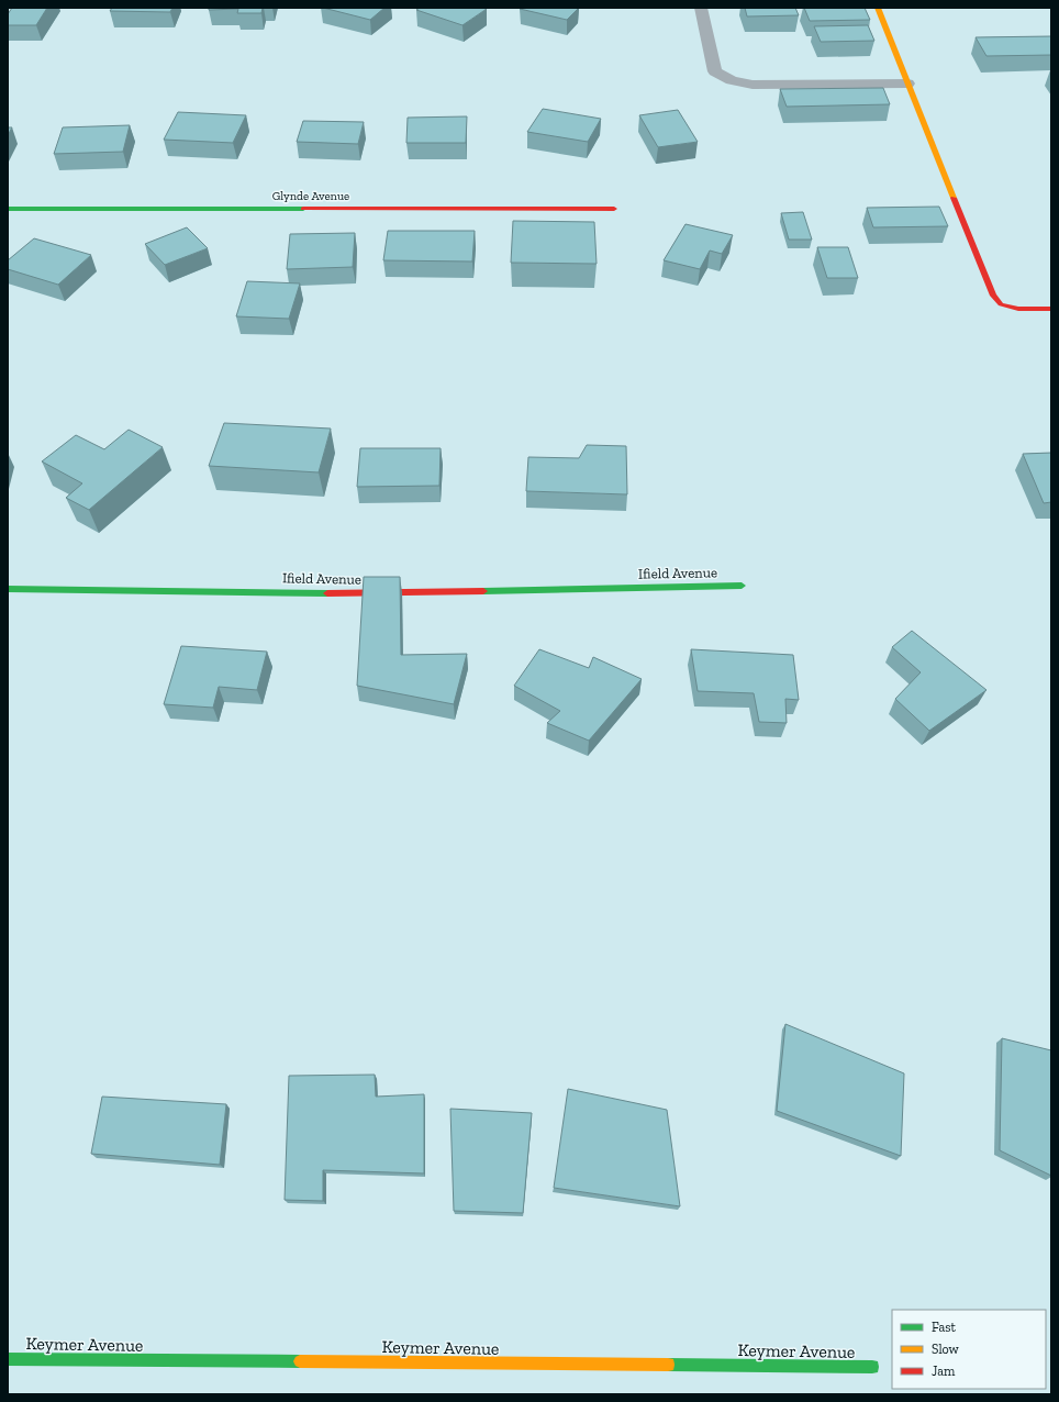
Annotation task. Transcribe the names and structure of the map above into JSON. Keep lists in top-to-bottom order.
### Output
{
  "streets": {
    "street": ["Glynde Avenue", "Ifield Avenue", "Keymer Avenue"]
  },
  "legend": ["Fast", "Slow", "Jam"]
}
